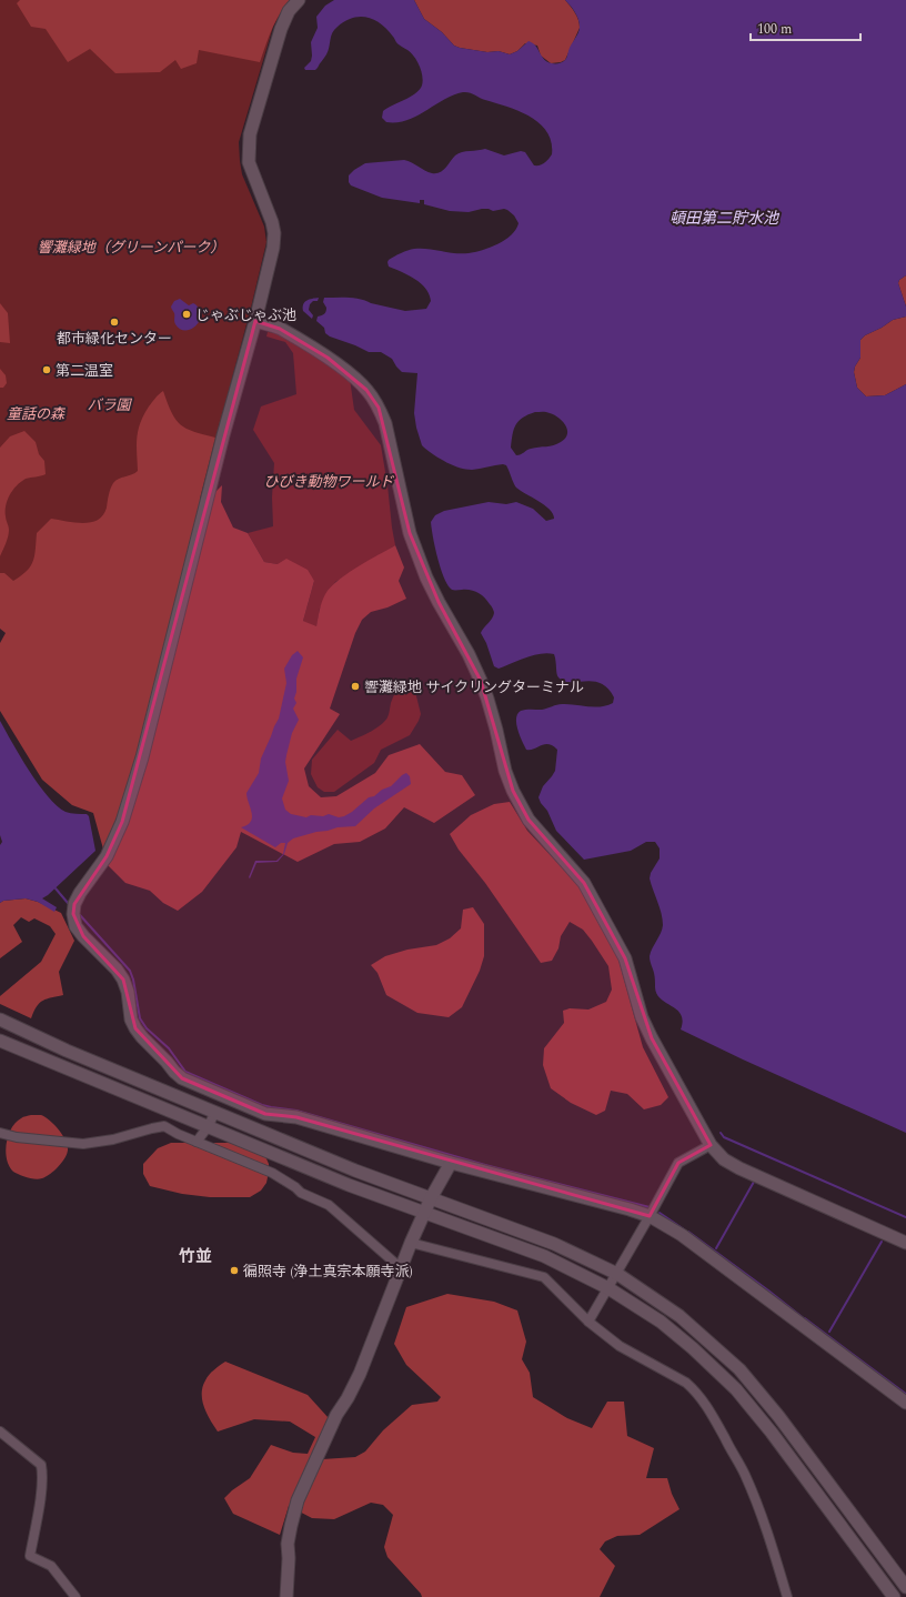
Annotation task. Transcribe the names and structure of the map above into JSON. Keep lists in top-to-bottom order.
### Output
{
  "districts": ["竹並"],
  "water": ["頓田第二貯水池"],
  "parks": [
    "響灘緑地（グリーンパーク）",
    "バラ園",
    "童話の森",
    "ひびき動物ワールド"
  ],
  "places": [
    "じゃぶじゃぶ池",
    "都市緑化センター",
    "第二温室",
    "響灘緑地 サイクリングターミナル",
    "徧照寺 (浄土真宗本願寺派)"
  ],
  "scale_bar": "100 m"
}
